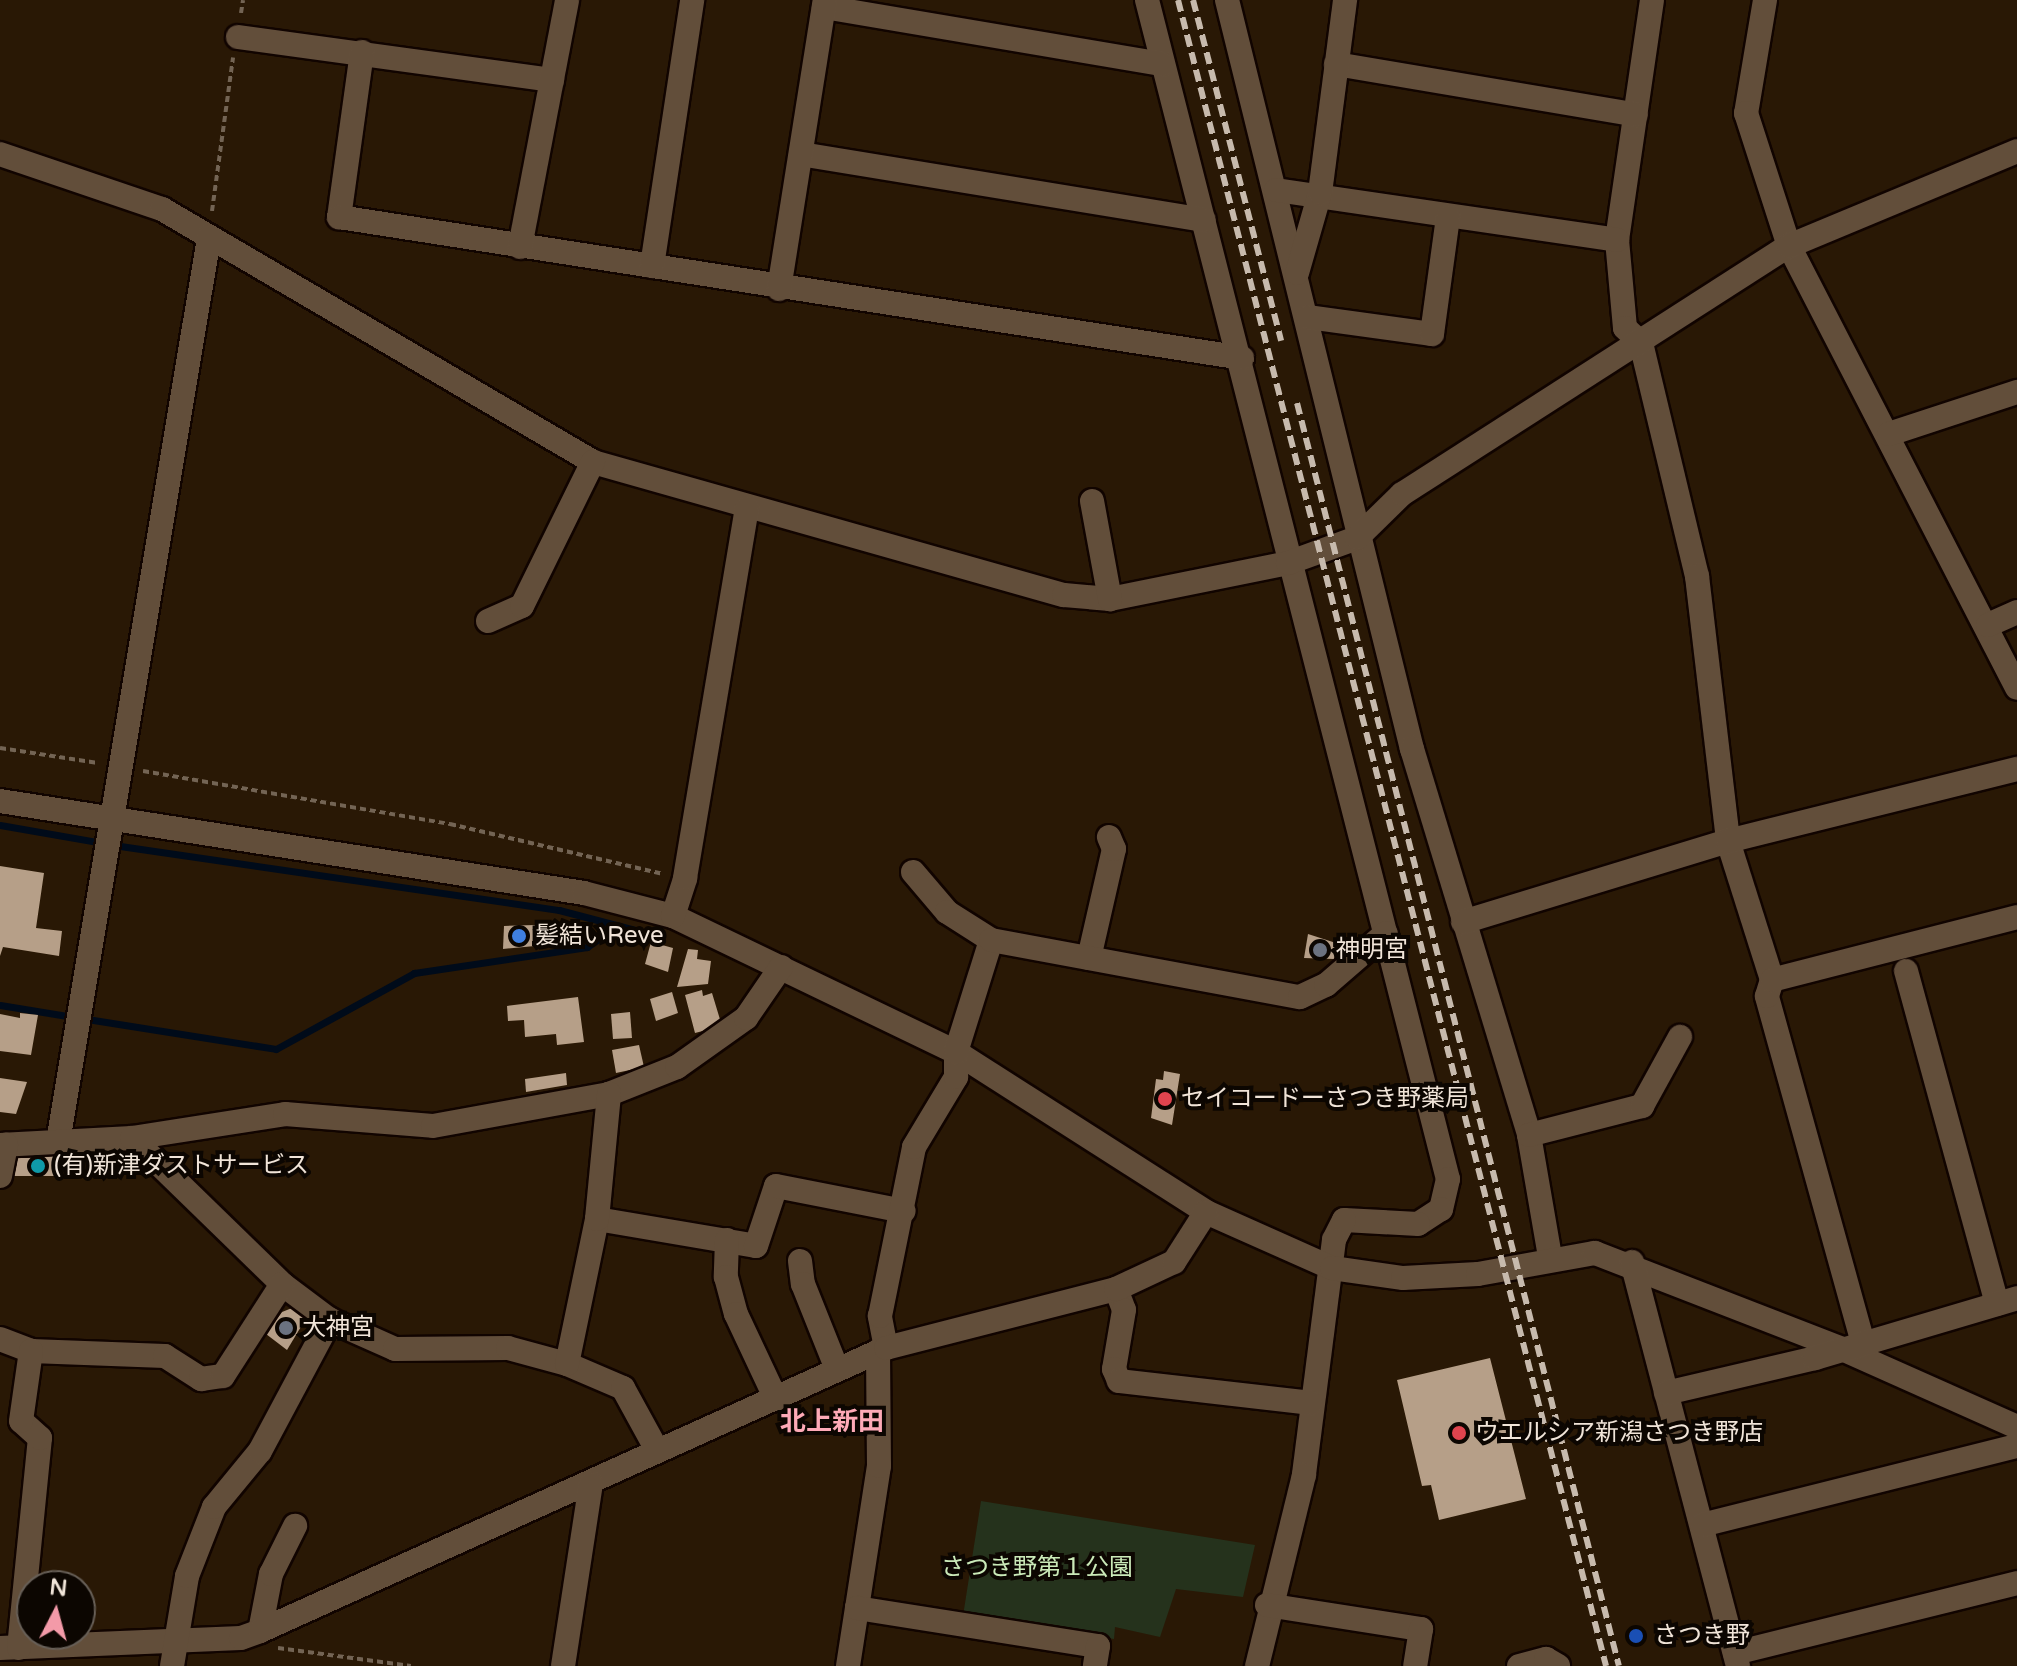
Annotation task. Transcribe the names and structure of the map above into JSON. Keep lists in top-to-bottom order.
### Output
{
  "districts": ["北上新田"],
  "parks": ["さつき野第１公園"],
  "places": [
    "髪結いReve",
    "神明宮",
    "セイコードーさつき野薬局",
    "(有)新津ダストサービス",
    "大神宮",
    "ウエルシア新潟さつき野店",
    "さつき野"
  ],
  "north": "top"
}
